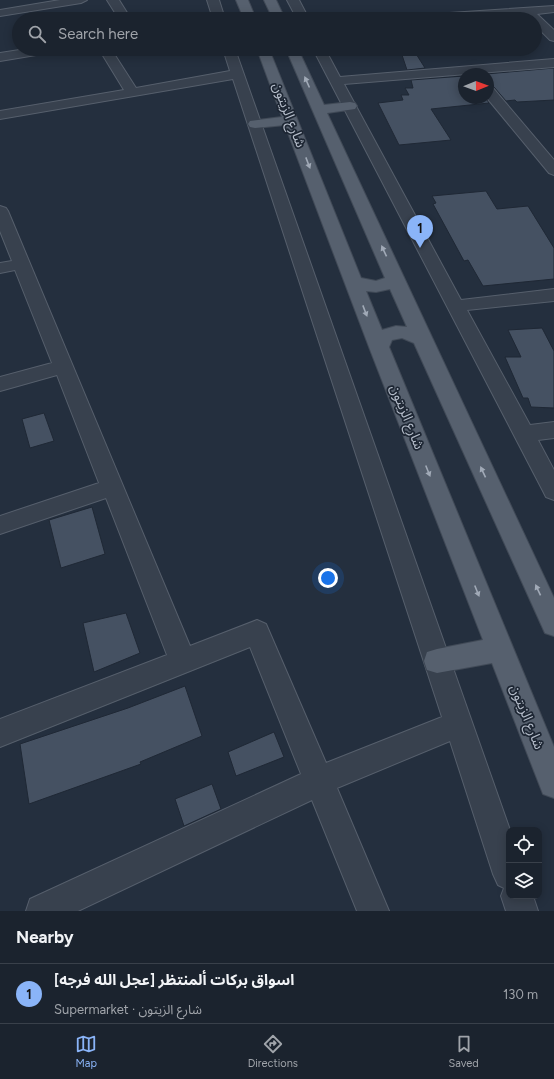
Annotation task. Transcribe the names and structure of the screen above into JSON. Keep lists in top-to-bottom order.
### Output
{
  "streets": {
    "main road": ["شارع الزيتون"]
  },
  "north": "right",
  "page": {
    "search": "Search here",
    "pins": "1",
    "heading": "Nearby",
    "list": [
      {
        "mark": "1",
        "name": "اسواق بركات ألمنتظر [عجل الله فرجه]",
        "note": "Supermarket · شارع الزيتون",
        "value": "130 m"
      }
    ],
    "nav": ["Map", "Directions", "Saved"]
  }
}
